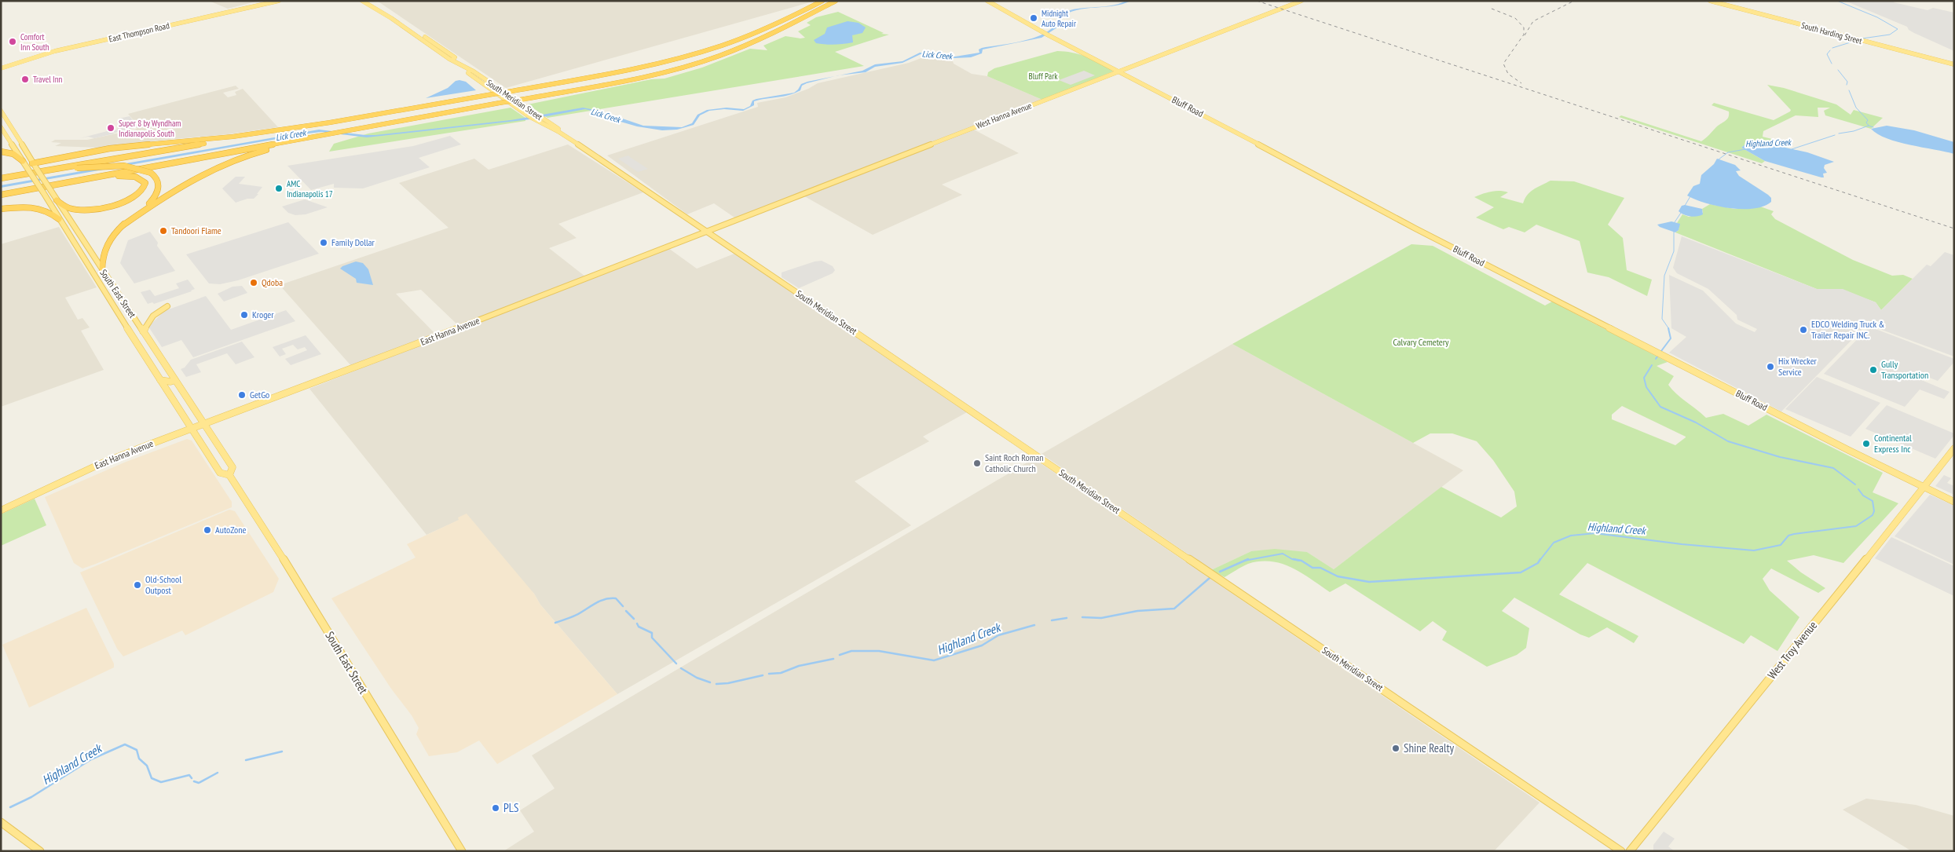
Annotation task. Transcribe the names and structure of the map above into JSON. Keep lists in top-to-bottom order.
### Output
{
  "streets": {
    "main road": [
      "East Thompson Road",
      "South Harding Street",
      "South Meridian Street",
      "Bluff Road",
      "West Hanna Avenue",
      "South East Street",
      "East Hanna Avenue",
      "West Troy Avenue"
    ]
  },
  "crossings": [
    ["South Meridian Street", "West Hanna Avenue"],
    ["South Meridian Street", "East Hanna Avenue"],
    ["Bluff Road", "West Hanna Avenue"],
    ["Bluff Road", "West Troy Avenue"],
    ["West Hanna Avenue", "East Hanna Avenue"],
    ["South East Street", "East Hanna Avenue"]
  ],
  "water": ["Lick Creek", "Highland Creek"],
  "parks": ["Bluff Park", "Calvary Cemetery"],
  "places": [
    "Midnight Auto Repair",
    "Comfort Inn South",
    "Travel Inn",
    "Super 8 by Wyndham Indianapolis South",
    "AMC Indianapolis 17",
    "Tandoori Flame",
    "Family Dollar",
    "Qdoba",
    "Kroger",
    "EDCO Welding Truck & Trailer Repair INC.",
    "Hix Wrecker Service",
    "Gully Transportation",
    "GetGo",
    "Continental Express Inc",
    "Saint Roch Roman Catholic Church",
    "AutoZone",
    "Old-School Outpost",
    "Shine Realty",
    "PLS"
  ]
}
